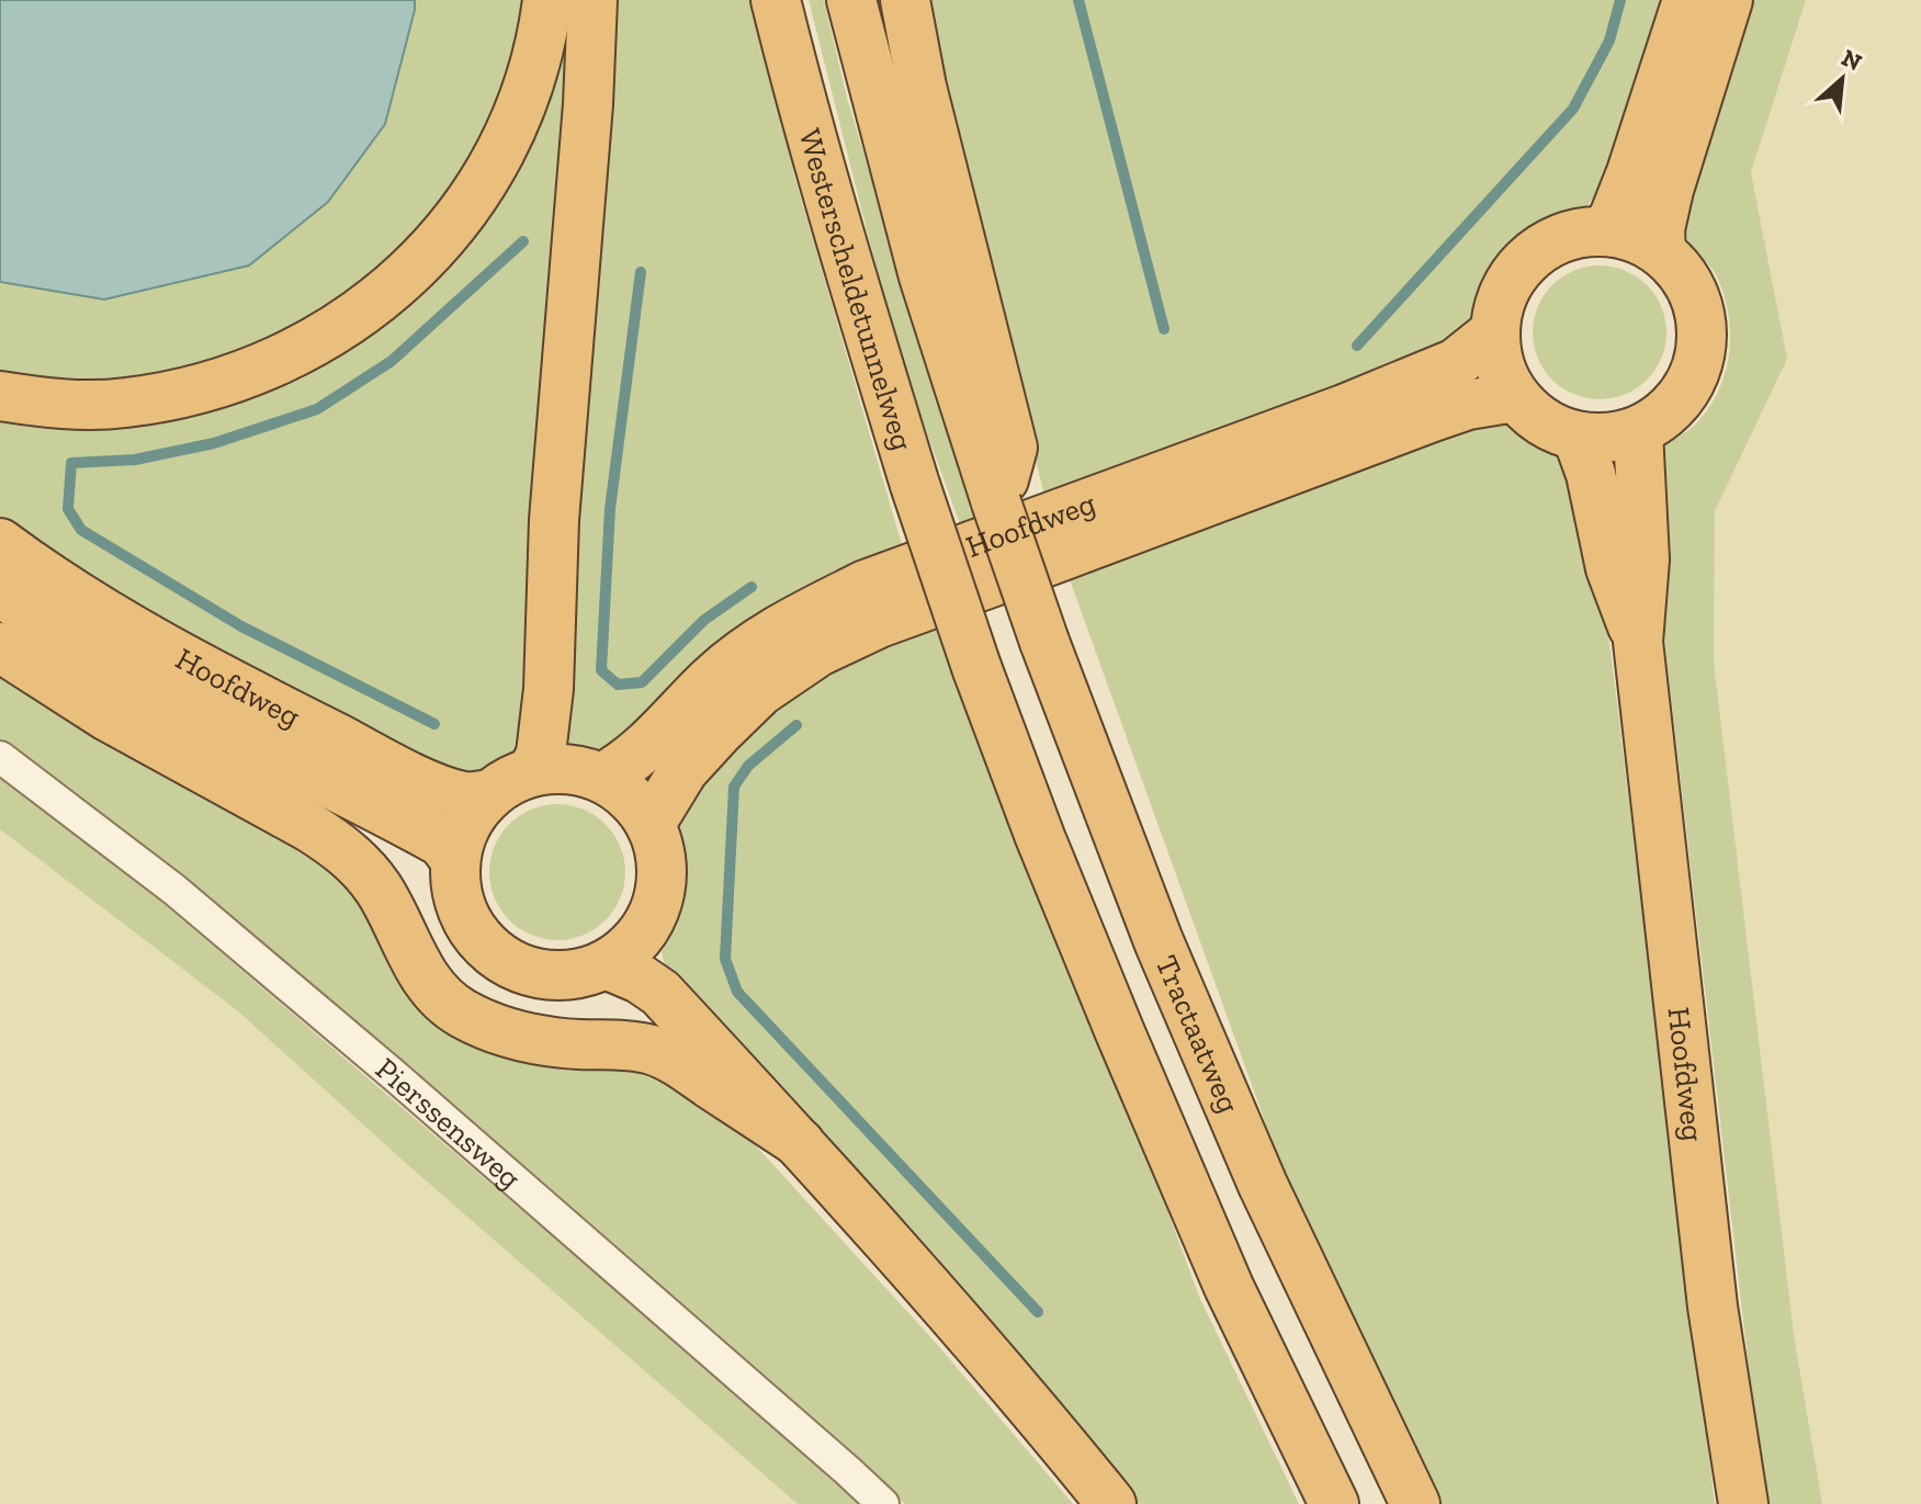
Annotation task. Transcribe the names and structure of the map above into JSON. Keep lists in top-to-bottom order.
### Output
{
  "streets": {
    "highway": ["Westerscheldetunnelweg", "Hoofdweg", "Tractaatweg"],
    "street": ["Pierssensweg"]
  },
  "north": "top right"
}
